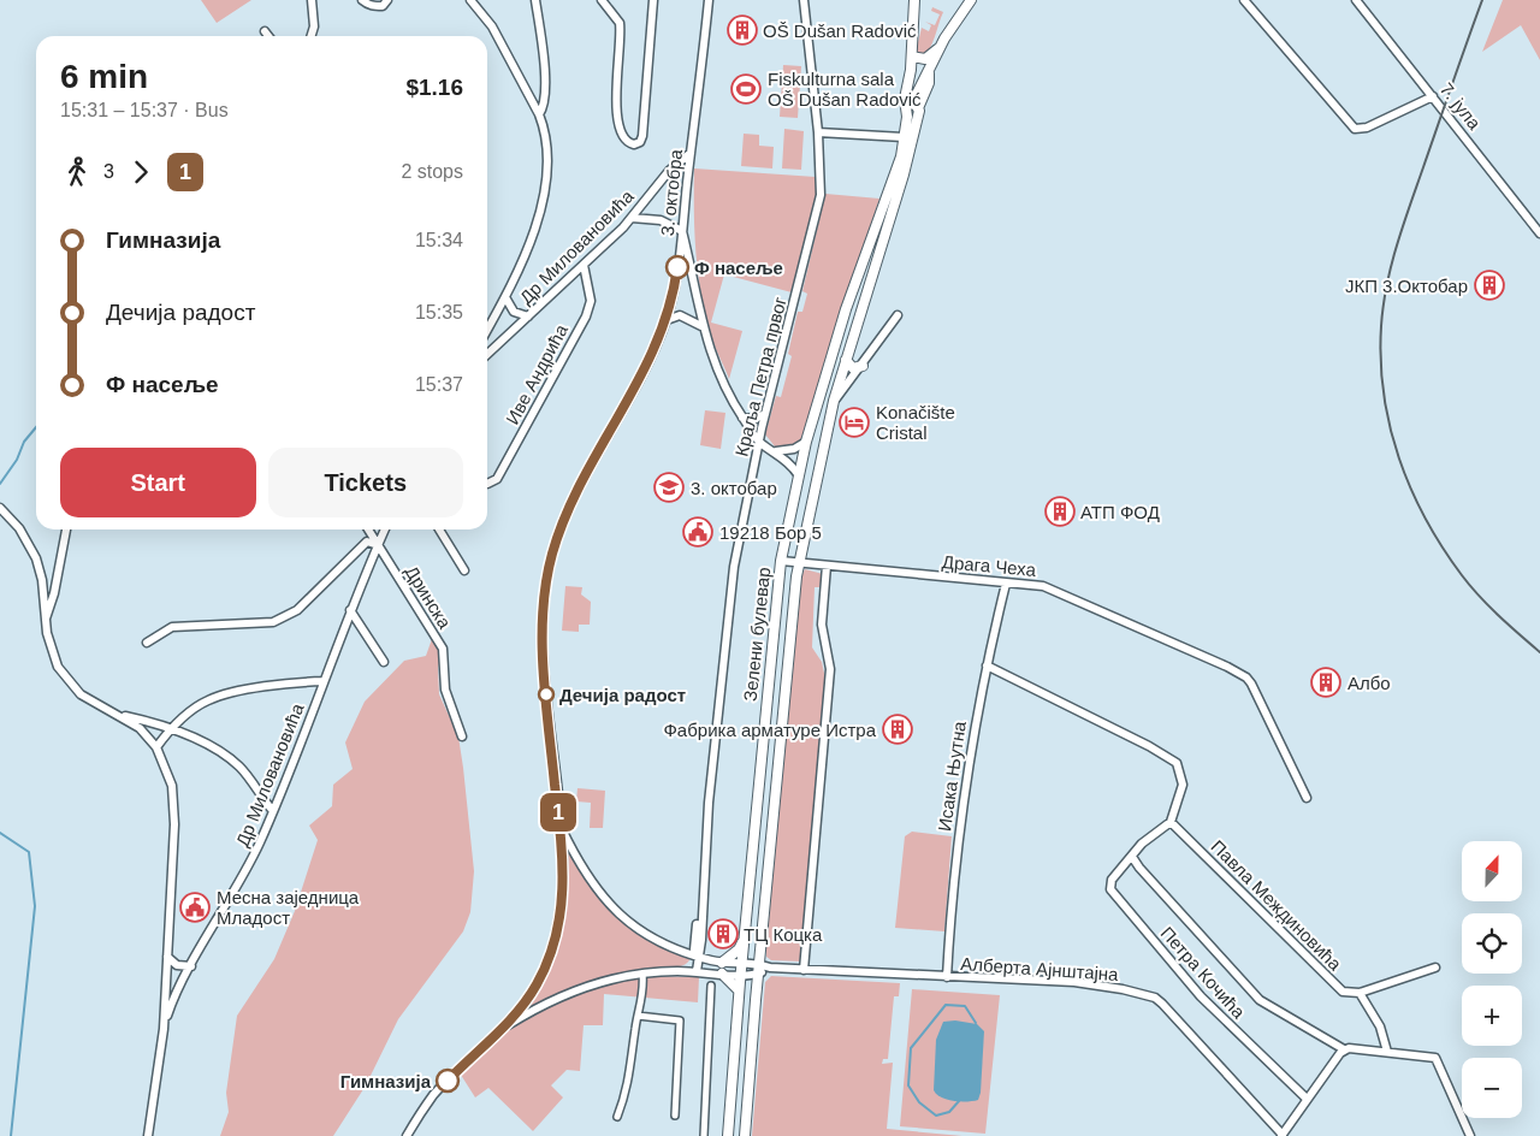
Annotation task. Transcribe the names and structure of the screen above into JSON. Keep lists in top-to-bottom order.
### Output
{
  "streets": {
    "street": [
      "7. јула",
      "3. октобра",
      "Др Миловановића",
      "Иве Андрића",
      "Краља Петра првог",
      "Драга Чеха",
      "Дринска",
      "Зелени булевар",
      "Исака Њутна",
      "Павла Междиновића",
      "Алберта Ајнштајна",
      "Петра Кочића"
    ]
  },
  "crossings": [
    ["3. октобра", "Др Миловановића"],
    ["Др Миловановића", "Иве Андрића"],
    ["Др Миловановића", "Дринска"],
    ["Драга Чеха", "Зелени булевар"],
    ["Драга Чеха", "Исака Њутна"],
    ["Зелени булевар", "Алберта Ајнштајна"],
    ["Исака Њутна", "Алберта Ајнштајна"],
    ["Павла Междиновића", "Петра Кочића"]
  ],
  "places": {
    "building": [
      "OŠ Dušan Radović",
      "ЈКП 3.Октобар",
      "АТП ФОД",
      "Албо",
      "Фабрика арматуре Истра",
      "ТЦ Коцка"
    ],
    "sports": ["Fiskulturna sala OŠ Dušan Radović"],
    "other": ["Ф насеље", "Дечија радост", "Гимназија"],
    "hotel": ["Konačište Cristal"],
    "school or university": ["3. октобар"],
    "public building": ["19218 Бор 5", "Месна заједница Младост"]
  },
  "lines": ["bus line 1"],
  "north": "top",
  "page": {
    "on_map": "1",
    "heading": ["6 min", "15:31 – 15:37 · Bus", "$1.16"],
    "legs": ["3", "1", "2 stops"],
    "list": [
      {
        "name": "Гимназија",
        "value": "15:34"
      },
      {
        "name": "Дечија радост",
        "value": "15:35"
      },
      {
        "name": "Ф насеље",
        "value": "15:37"
      }
    ],
    "buttons": ["Start", "Tickets"],
    "map_buttons": ["+", "−"]
  }
}
